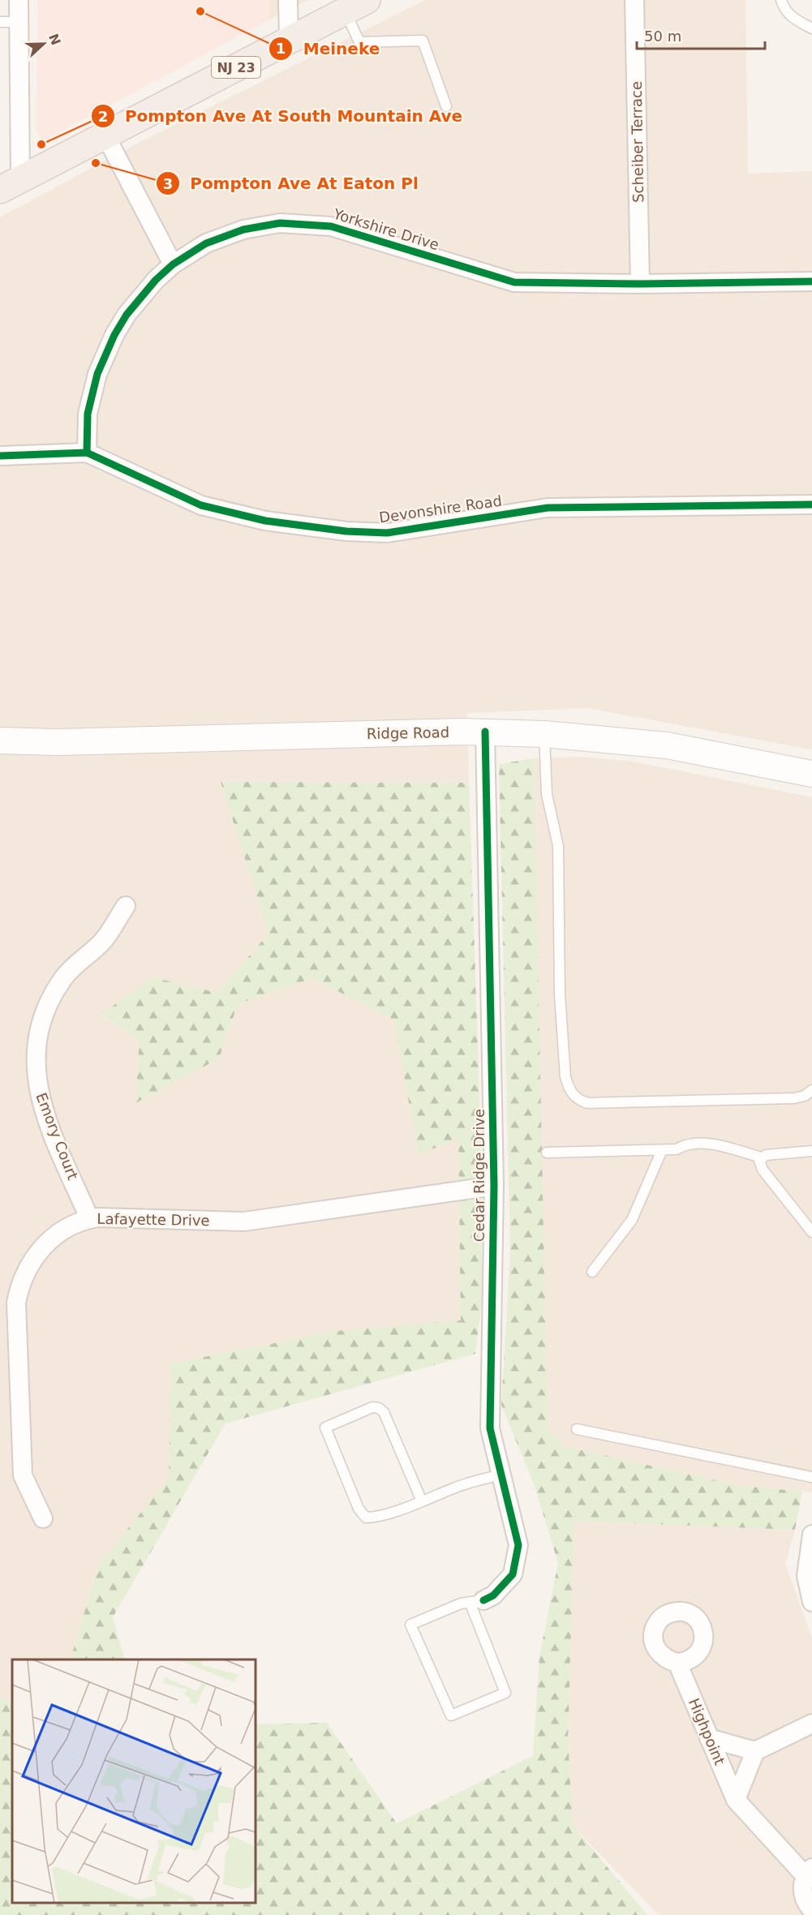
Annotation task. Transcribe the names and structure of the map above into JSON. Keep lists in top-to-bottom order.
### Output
{
  "streets": {
    "main road": ["NJ 23", "Ridge Road"],
    "street": [
      "Scheiber Terrace",
      "Yorkshire Drive",
      "Devonshire Road",
      "Emory Court",
      "Cedar Ridge Drive",
      "Lafayette Drive",
      "Highpoint"
    ]
  },
  "crossings": [
    ["Scheiber Terrace", "Yorkshire Drive"],
    ["Yorkshire Drive", "Devonshire Road"],
    ["Ridge Road", "Cedar Ridge Drive"],
    ["Emory Court", "Lafayette Drive"],
    ["Cedar Ridge Drive", "Lafayette Drive"]
  ],
  "places": ["Meineke", "Pompton Ave At South Mountain Ave", "Pompton Ave At Eaton Pl"],
  "scale_bar": "50 m",
  "north": "right"
}
